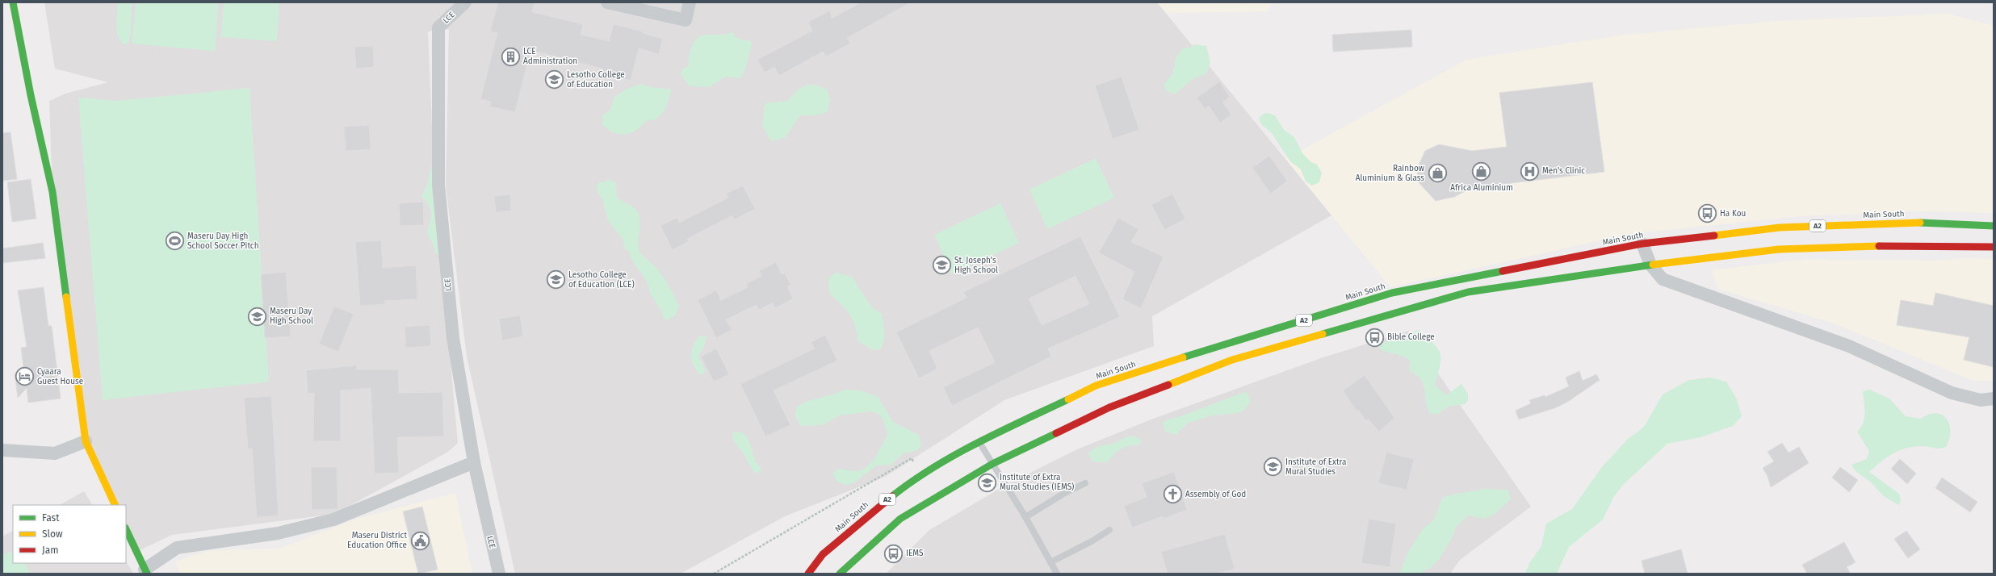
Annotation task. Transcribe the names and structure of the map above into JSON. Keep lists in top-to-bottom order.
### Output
{
  "streets": {
    "main road": ["Main South", "A2"],
    "street": ["LCE"]
  },
  "places": {
    "building": ["LCE Administration"],
    "school or university": [
      "Lesotho College of Education",
      "St. Joseph's High School",
      "Lesotho College of Education (LCE)",
      "Maseru Day High School",
      "Institute of Extra Mural Studies",
      "Institute of Extra Mural Studies (IEMS)"
    ],
    "hospital": ["Men's Clinic"],
    "shop": ["Africa Aluminium", "Rainbow Aluminium & Glass"],
    "bus stop": ["Ha Kou", "Bible College", "IEMS"],
    "sports": ["Maseru Day High School Soccer Pitch"],
    "hotel": ["Cyaara Guest House"],
    "church": ["Assembly of God"],
    "public building": ["Maseru District Education Office"]
  },
  "legend": ["Fast", "Slow", "Jam"]
}
